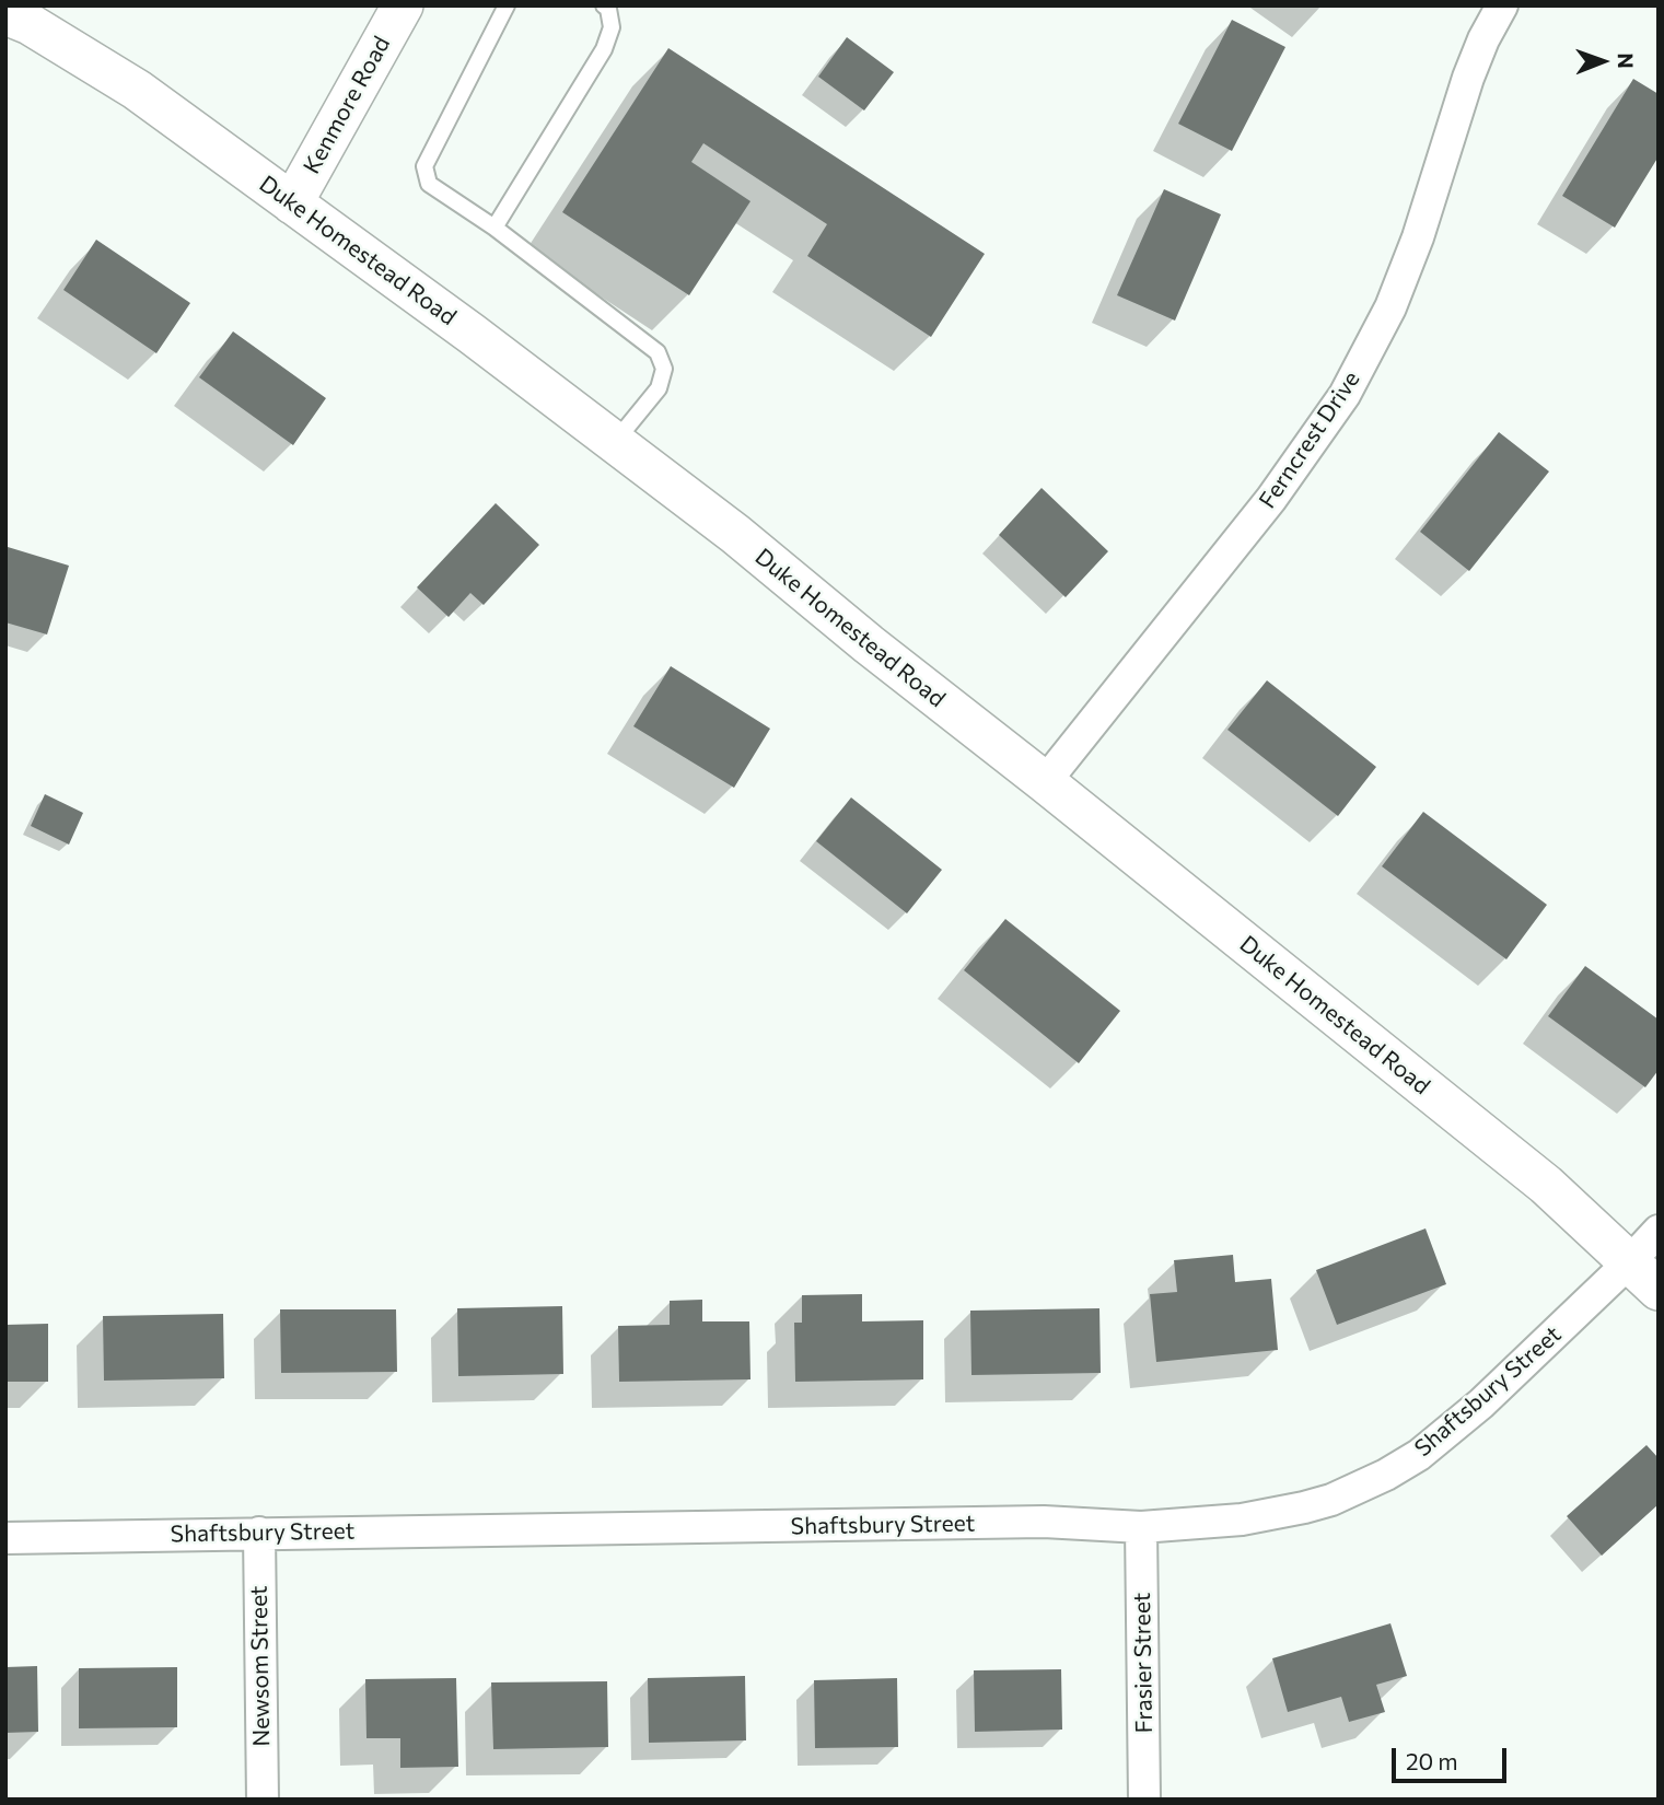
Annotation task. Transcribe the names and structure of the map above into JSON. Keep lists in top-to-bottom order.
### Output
{
  "streets": {
    "street": [
      "Kenmore Road",
      "Duke Homestead Road",
      "Ferncrest Drive",
      "Shaftsbury Street",
      "Frasier Street",
      "Newsom Street"
    ]
  },
  "crossings": [
    ["Kenmore Road", "Duke Homestead Road"],
    ["Duke Homestead Road", "Ferncrest Drive"],
    ["Duke Homestead Road", "Shaftsbury Street"],
    ["Shaftsbury Street", "Frasier Street"],
    ["Shaftsbury Street", "Newsom Street"]
  ],
  "scale_bar": "20 m",
  "north": "right"
}
